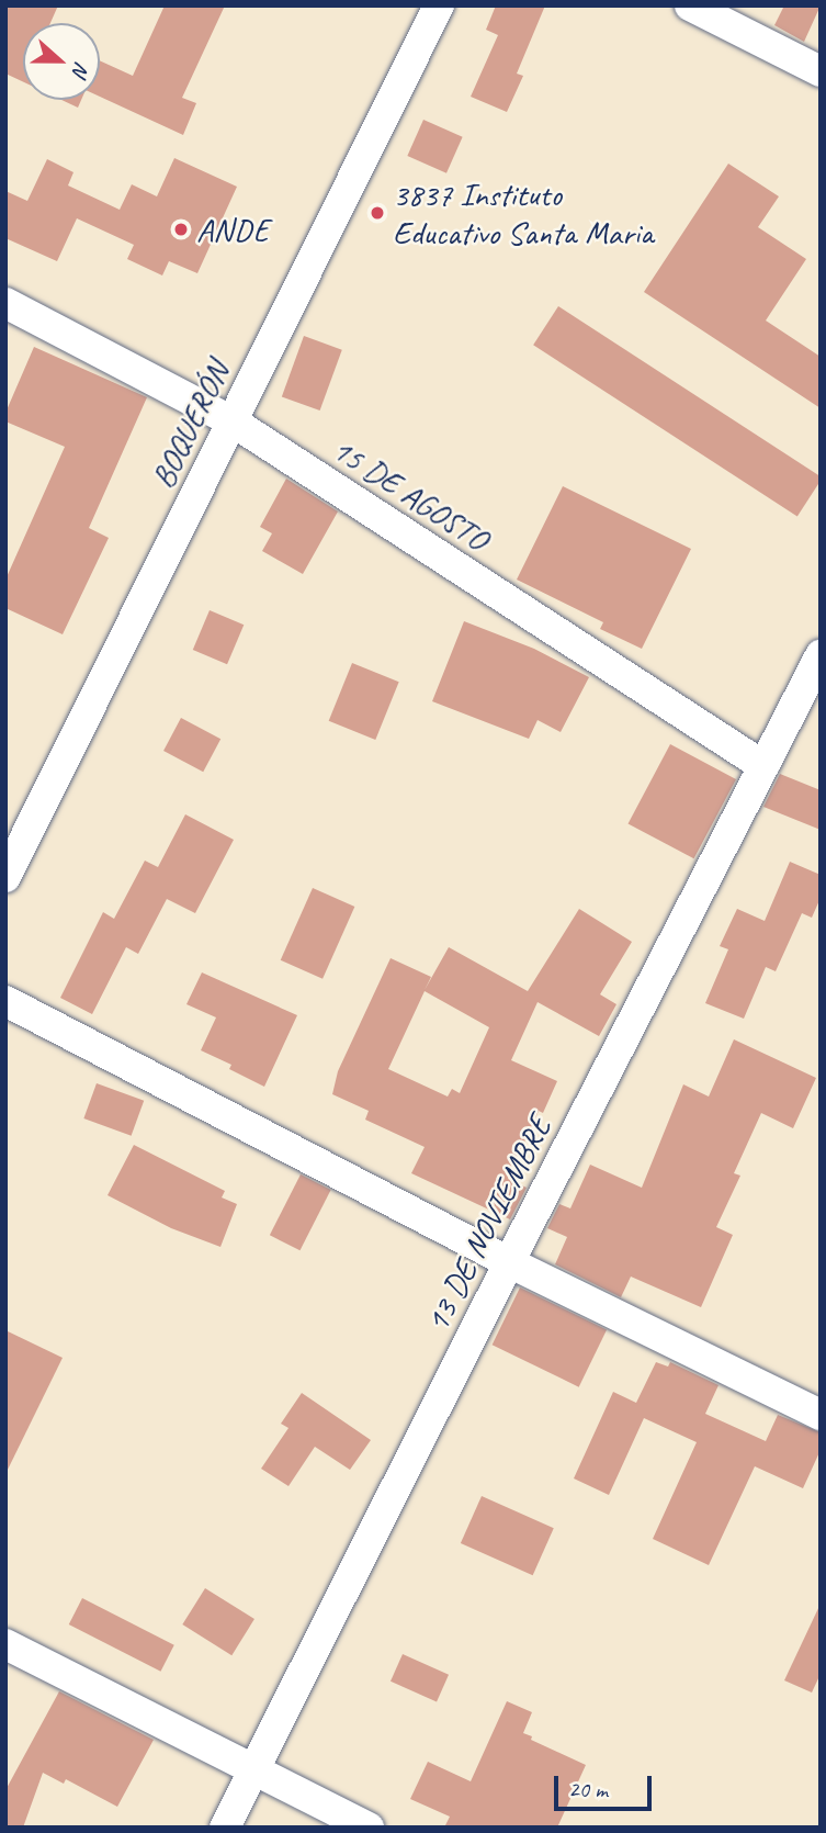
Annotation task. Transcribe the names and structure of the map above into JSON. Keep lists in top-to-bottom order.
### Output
{
  "streets": {
    "street": ["BOQUERÓN", "15 DE AGOSTO", "13 DE NOVIEMBRE"]
  },
  "crossings": [
    ["BOQUERÓN", "15 DE AGOSTO"],
    ["15 DE AGOSTO", "13 DE NOVIEMBRE"]
  ],
  "places": ["3837 Instituto Educativo Santa Maria", "ANDE"],
  "scale_bar": "20 m",
  "north": "right"
}
